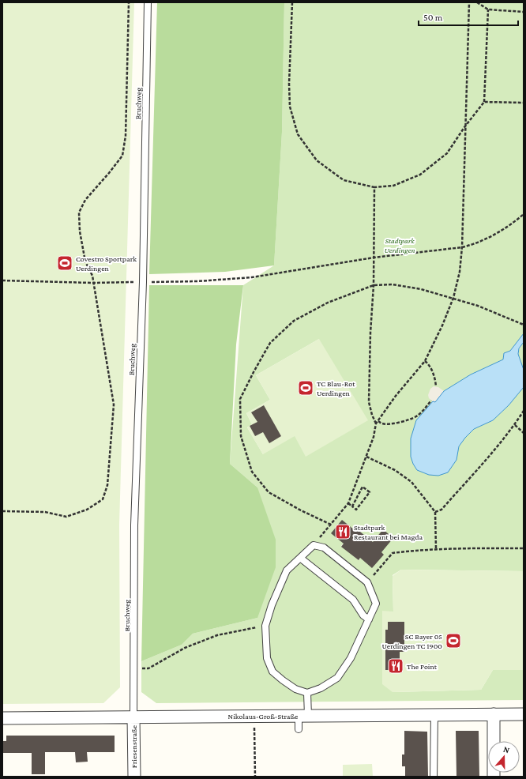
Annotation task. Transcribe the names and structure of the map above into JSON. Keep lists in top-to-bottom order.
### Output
{
  "streets": {
    "street": ["Nikolaus-Groß-Straße", "Friesenstraße"],
    "lane": ["Bruchweg"]
  },
  "crossings": [
    ["Bruchweg", "Nikolaus-Groß-Straße"],
    ["Bruchweg", "Friesenstraße"],
    ["Nikolaus-Groß-Straße", "Friesenstraße"]
  ],
  "parks": ["Stadtpark Uerdingen"],
  "places": {
    "sports": ["Covestro Sportpark Uerdingen", "TC Blau-Rot Uerdingen", "SC Bayer 05 Uerdingen TC 1900"],
    "restaurant": ["Stadtpark Restaurant bei Magda", "The Point"]
  },
  "scale_bar": "50 m",
  "north": "top"
}
